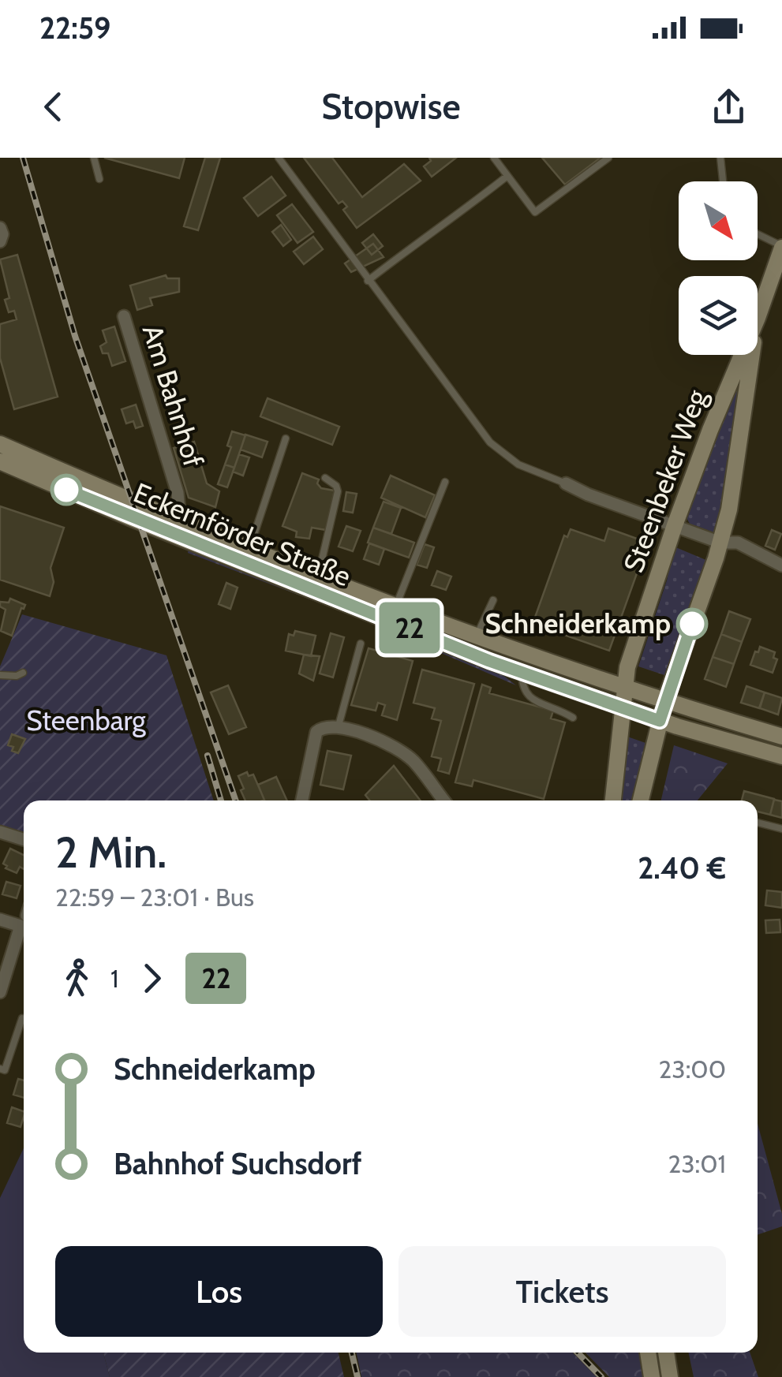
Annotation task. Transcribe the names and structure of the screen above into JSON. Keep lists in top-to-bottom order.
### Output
{
  "streets": {
    "main road": ["Steenbeker Weg", "Eckernförder Straße"],
    "street": ["Am Bahnhof"]
  },
  "crossings": [
    ["Am Bahnhof", "Eckernförder Straße"],
    ["Steenbeker Weg", "Eckernförder Straße"]
  ],
  "parks": ["Steenbarg"],
  "places": ["Schneiderkamp"],
  "lines": ["bus line 22"],
  "north": "bottom right",
  "page": {
    "status": "22:59",
    "header": "Stopwise",
    "on_map": "22",
    "heading": ["2 Min.", "22:59 – 23:01 · Bus", "2.40 €"],
    "legs": ["1", "22"],
    "list": [
      {
        "name": "Schneiderkamp",
        "value": "23:00"
      },
      {
        "name": "Bahnhof Suchsdorf",
        "value": "23:01"
      }
    ],
    "buttons": ["Los", "Tickets"]
  }
}
